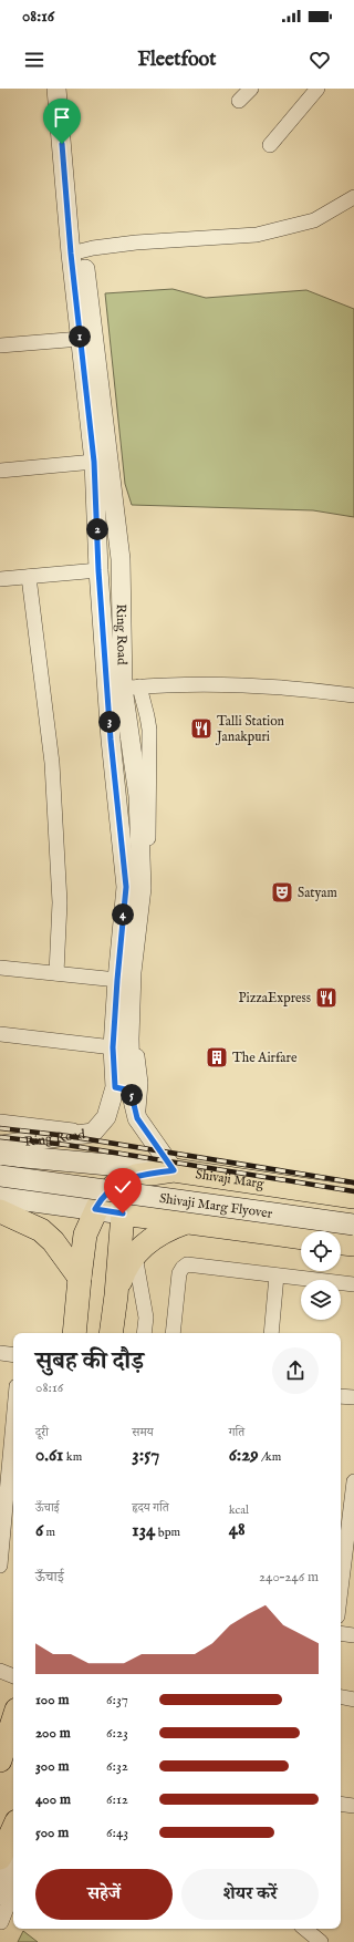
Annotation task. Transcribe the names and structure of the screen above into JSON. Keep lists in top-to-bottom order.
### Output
{
  "streets": {
    "main road": ["Shivaji Marg", "Shivaji Marg Flyover"],
    "street": ["Ring Road"]
  },
  "crossings": [
    ["Ring Road", "Shivaji Marg"]
  ],
  "places": {
    "restaurant": ["Talli Station Janakpuri", "PizzaExpress"],
    "theatre": ["Satyam"],
    "building": ["The Airfare"]
  },
  "page": {
    "status": "08:16",
    "header": "Fleetfoot",
    "pins": [
      "1",
      "2",
      "3",
      "4",
      "5"
    ],
    "heading": ["सुबह की दौड़", "08:16"],
    "stats": [
      ["दूरी", "0.61 km"],
      ["समय", "3:57"],
      ["गति", "6:29 /km"],
      ["ऊँचाई", "6 m"],
      ["हृदय गति", "134 bpm"],
      ["kcal", "48"]
    ],
    "chart": ["ऊँचाई", "240–246 m"],
    "list": [
      {
        "name": "100 m",
        "note": "6:37"
      },
      {
        "name": "200 m",
        "note": "6:23"
      },
      {
        "name": "300 m",
        "note": "6:32"
      },
      {
        "name": "400 m",
        "note": "6:12"
      },
      {
        "name": "500 m",
        "note": "6:43"
      }
    ],
    "buttons": ["सहेजें", "शेयर करें"]
  }
}
